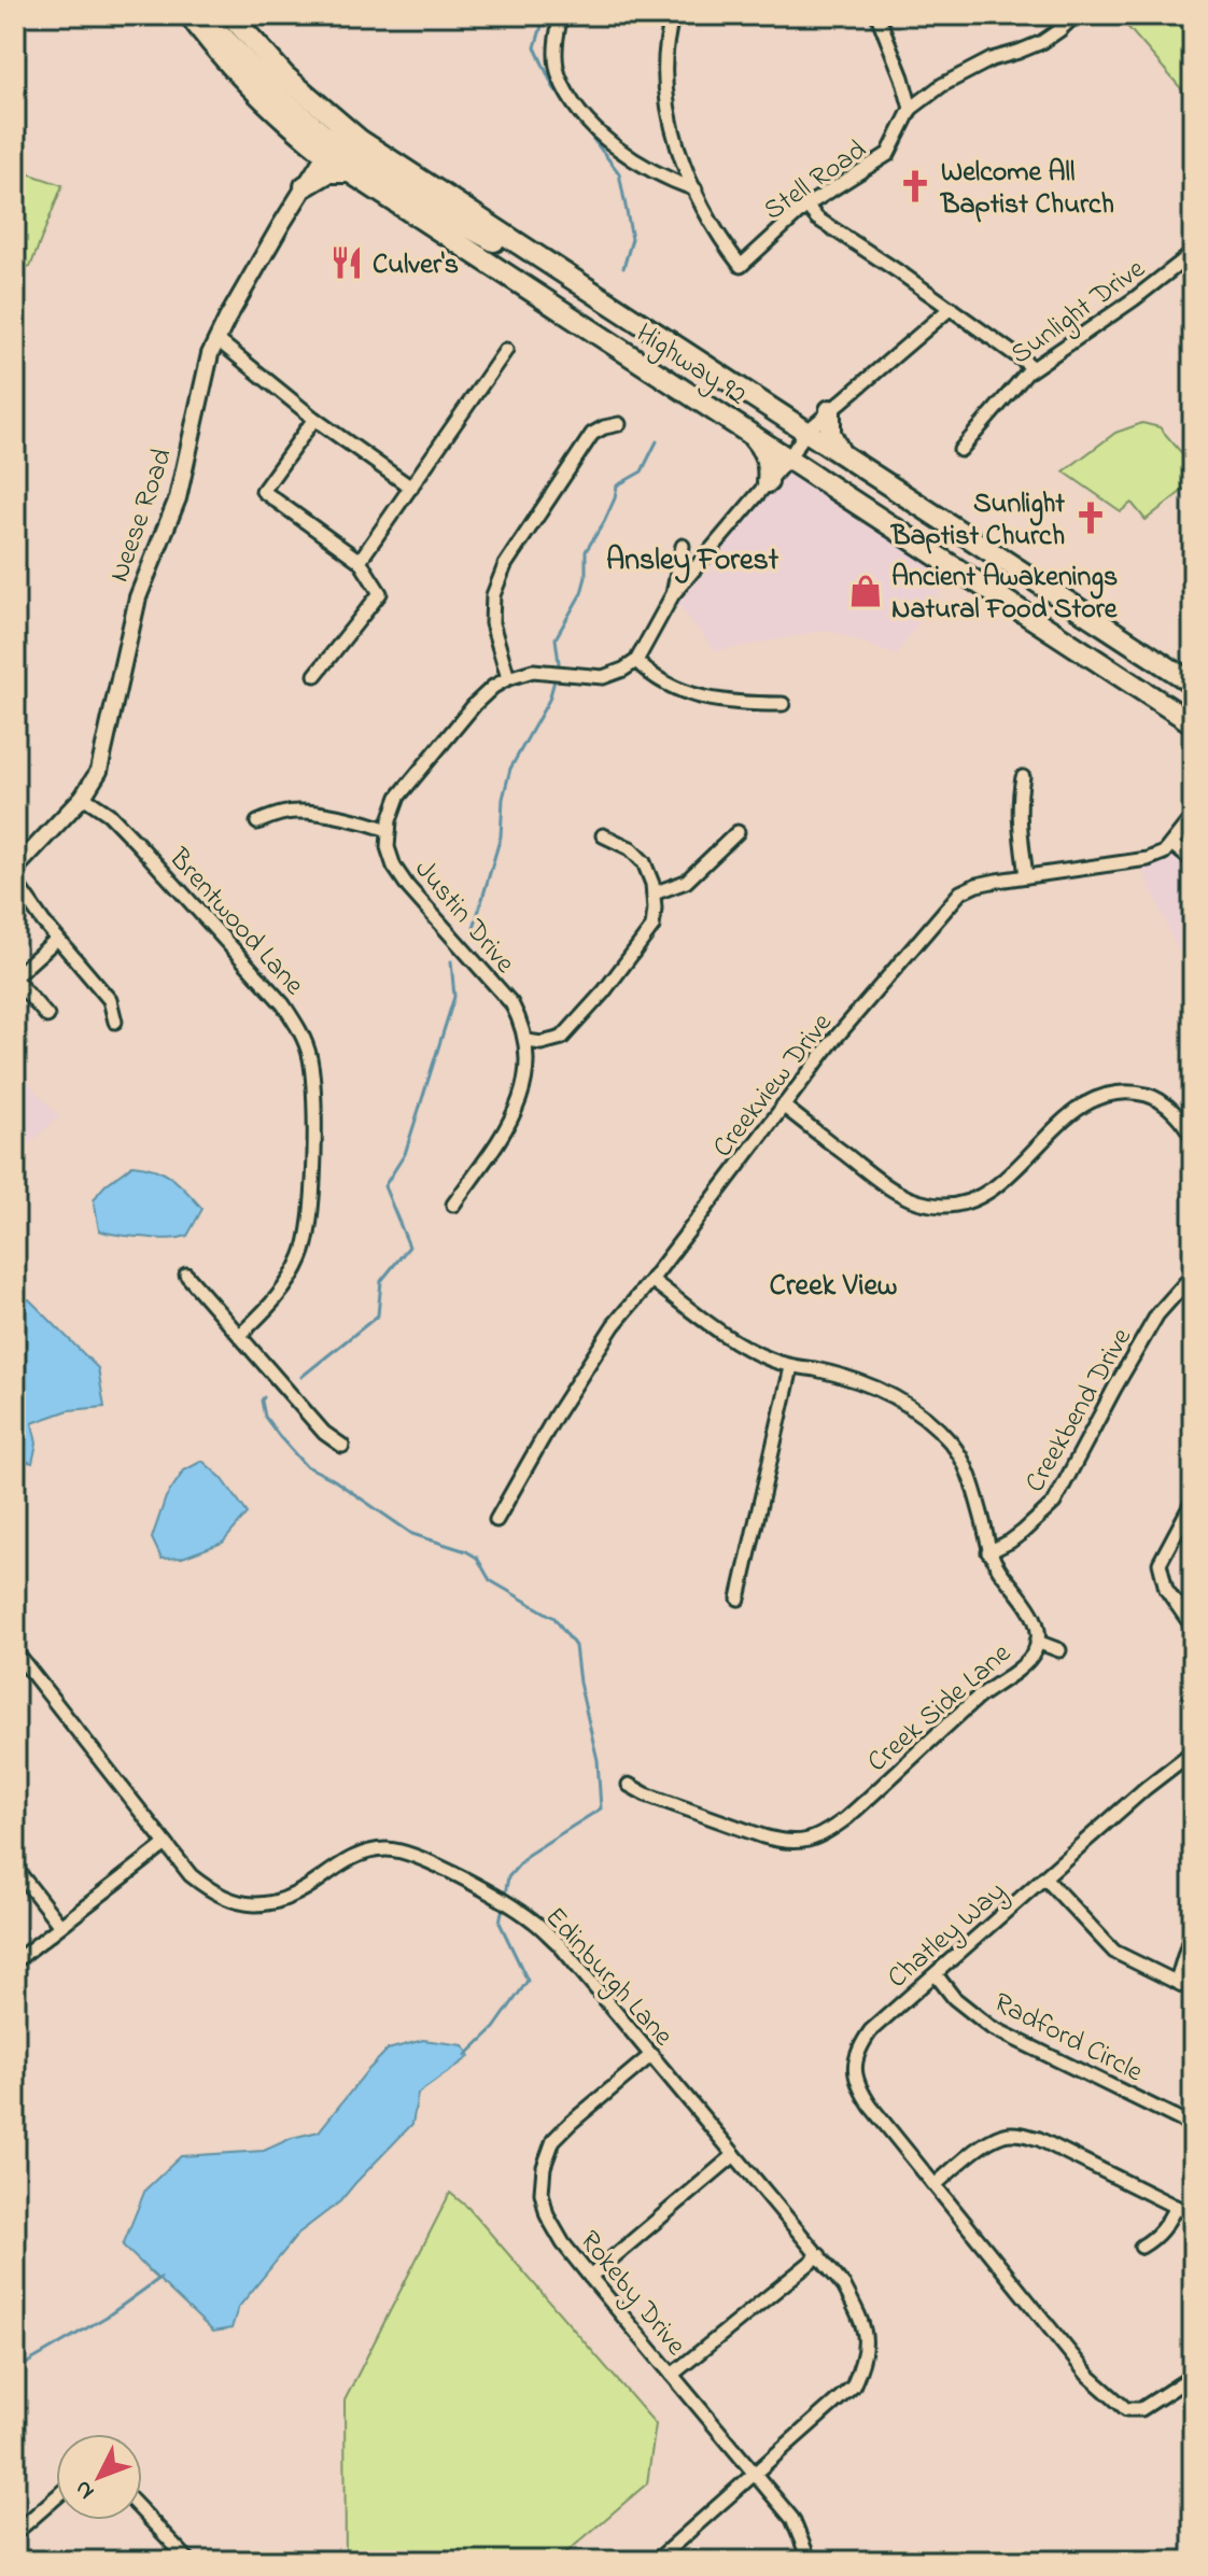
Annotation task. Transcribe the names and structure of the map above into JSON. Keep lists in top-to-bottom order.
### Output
{
  "streets": {
    "main road": ["Highway 92"],
    "street": [
      "Stell Road",
      "Sunlight Drive",
      "Neese Road",
      "Justin Drive",
      "Brentwood Lane",
      "Creekview Drive",
      "Creekbend Drive",
      "Creek Side Lane",
      "Chatley Way",
      "Edinburgh Lane",
      "Radford Circle",
      "Rokeby Drive"
    ]
  },
  "crossings": [
    ["Highway 92", "Neese Road"],
    ["Neese Road", "Brentwood Lane"],
    ["Creekview Drive", "Creek Side Lane"],
    ["Creekbend Drive", "Creek Side Lane"],
    ["Chatley Way", "Radford Circle"],
    ["Edinburgh Lane", "Rokeby Drive"]
  ],
  "districts": ["Ansley Forest", "Creek View"],
  "places": {
    "church": ["Welcome All Baptist Church", "Sunlight Baptist Church"],
    "restaurant": ["Culver's"],
    "shop": ["Ancient Awakenings Natural Food Store"]
  },
  "north": "bottom left"
}
